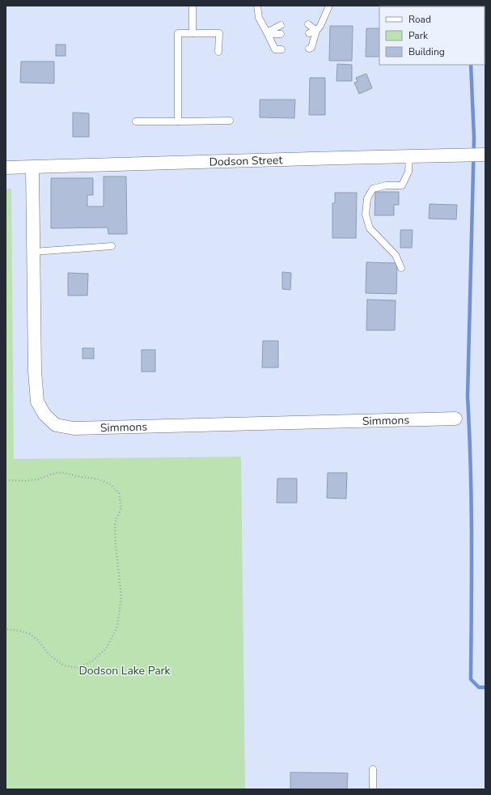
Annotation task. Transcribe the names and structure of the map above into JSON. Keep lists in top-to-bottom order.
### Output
{
  "streets": {
    "street": ["Dodson Street", "Simmons"]
  },
  "crossings": [
    ["Dodson Street", "Simmons"]
  ],
  "parks": ["Dodson Lake Park"],
  "legend": ["Road", "Park", "Building"]
}
